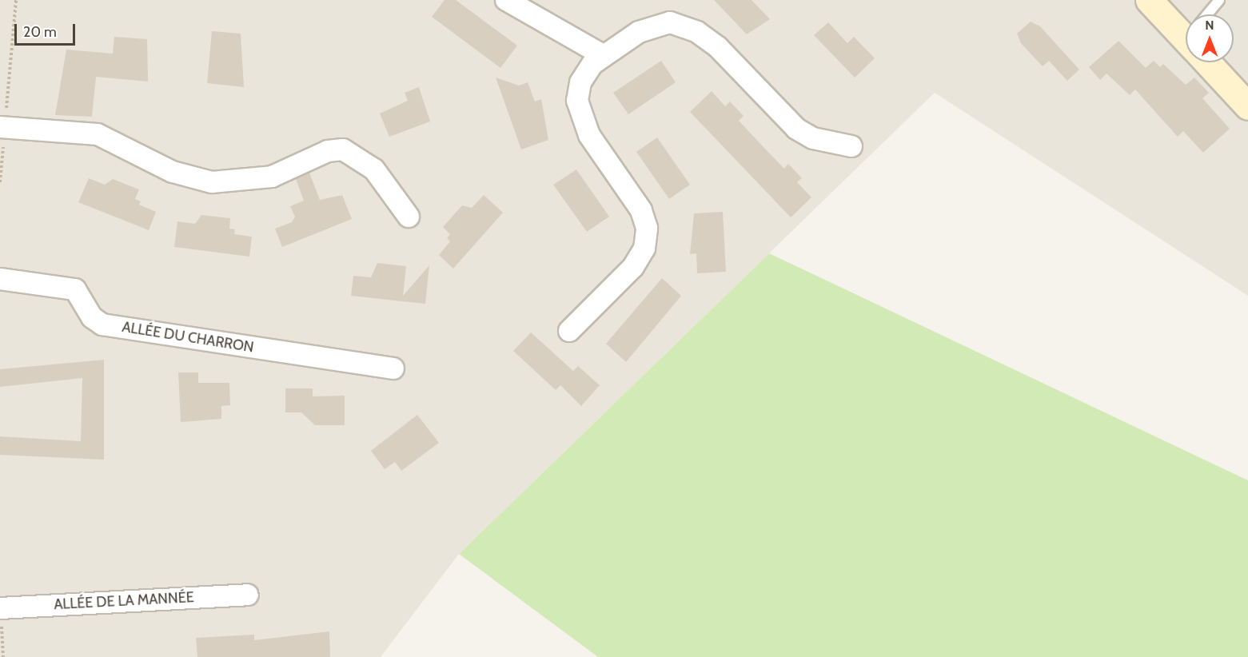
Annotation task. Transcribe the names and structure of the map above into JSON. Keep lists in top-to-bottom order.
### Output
{
  "streets": {
    "street": ["ALLÉE DU CHARRON", "ALLÉE DE LA MANNÉE"]
  },
  "scale_bar": "20 m",
  "north": "top"
}
